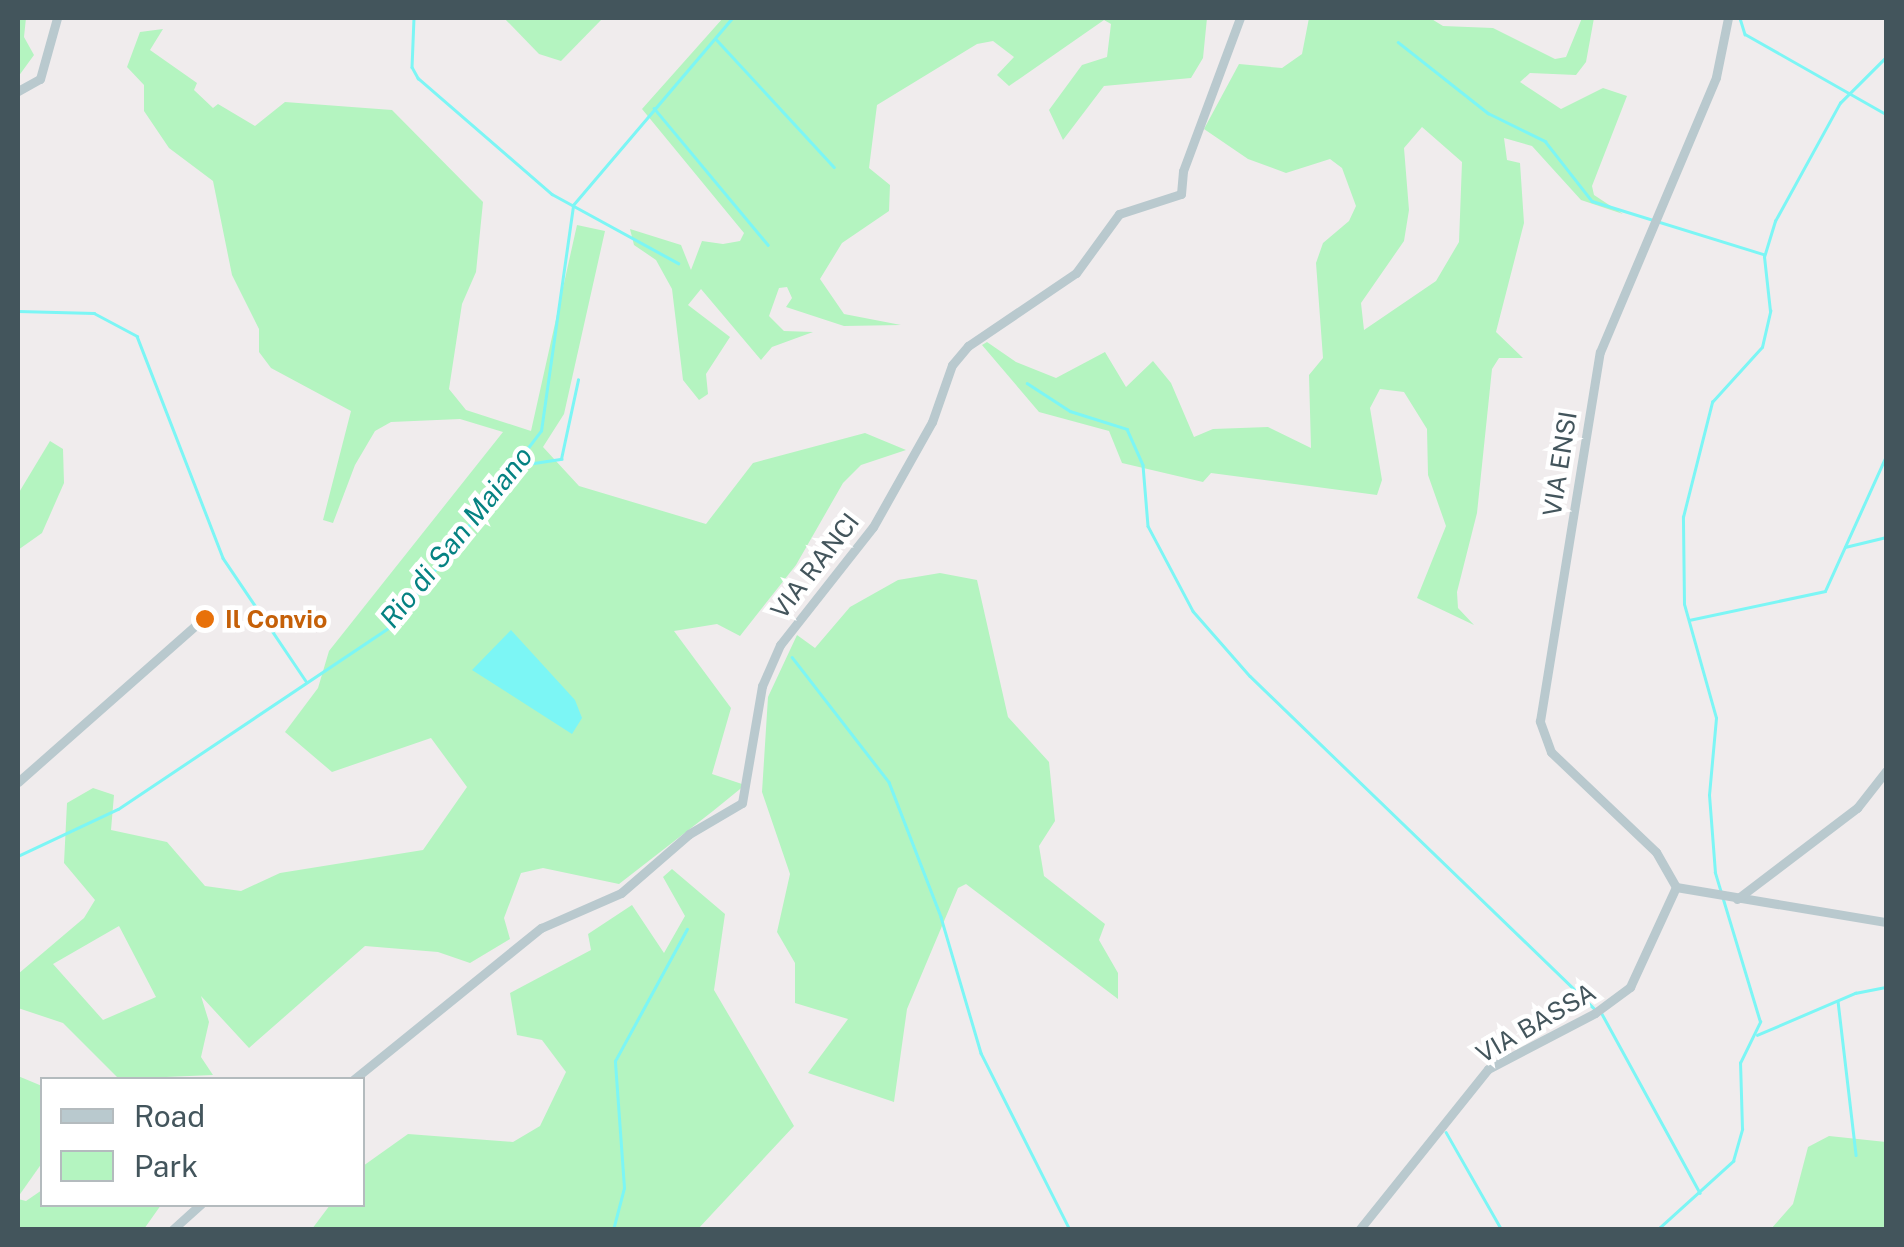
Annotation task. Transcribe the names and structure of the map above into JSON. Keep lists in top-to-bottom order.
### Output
{
  "streets": {
    "street": ["VIA ENSI", "VIA RANCI", "VIA BASSA"]
  },
  "crossings": [
    ["VIA ENSI", "VIA BASSA"]
  ],
  "water": ["Rio di San Maiano"],
  "places": ["Il Convio"],
  "legend": ["Road", "Park"]
}
